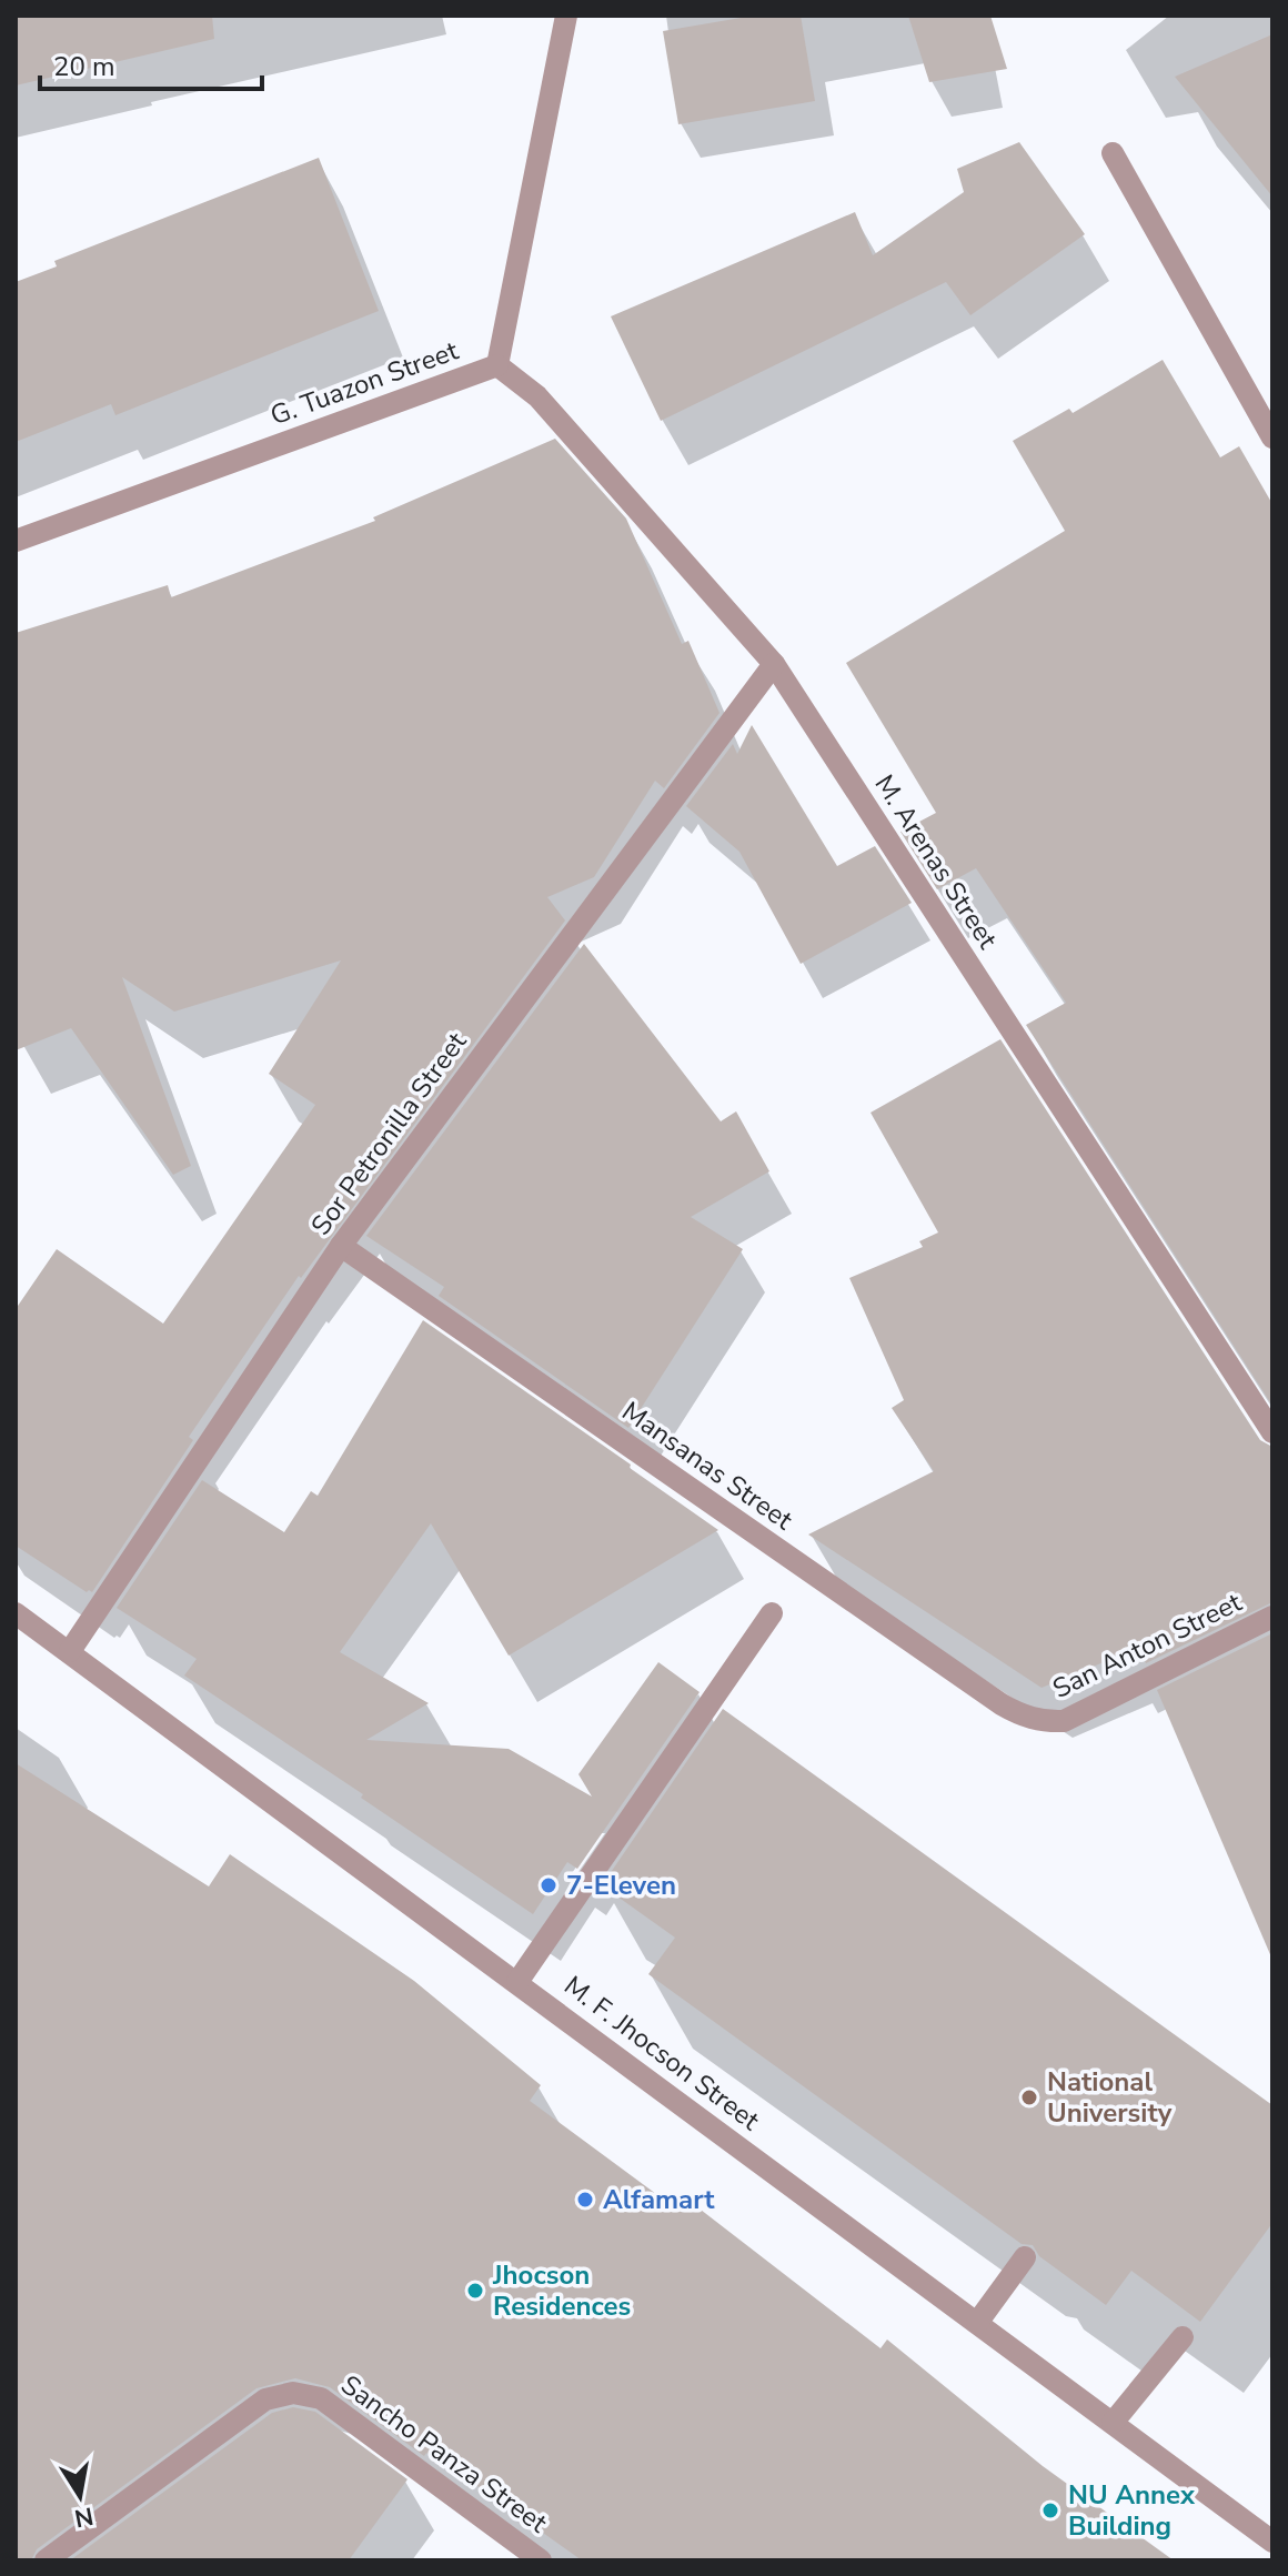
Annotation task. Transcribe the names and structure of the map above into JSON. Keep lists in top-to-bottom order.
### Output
{
  "streets": {
    "street": [
      "G. Tuazon Street",
      "M. Arenas Street",
      "Sor Petronilla Street",
      "Mansanas Street",
      "San Anton Street",
      "M. F. Jhocson Street",
      "Sancho Panza Street"
    ]
  },
  "crossings": [
    ["G. Tuazon Street", "M. Arenas Street"],
    ["M. Arenas Street", "Sor Petronilla Street"],
    ["Sor Petronilla Street", "Mansanas Street"],
    ["Sor Petronilla Street", "M. F. Jhocson Street"],
    ["Mansanas Street", "San Anton Street"]
  ],
  "places": [
    "7-Eleven",
    "National University",
    "Alfamart",
    "Jhocson Residences",
    "NU Annex Building"
  ],
  "scale_bar": "20 m",
  "north": "bottom"
}
